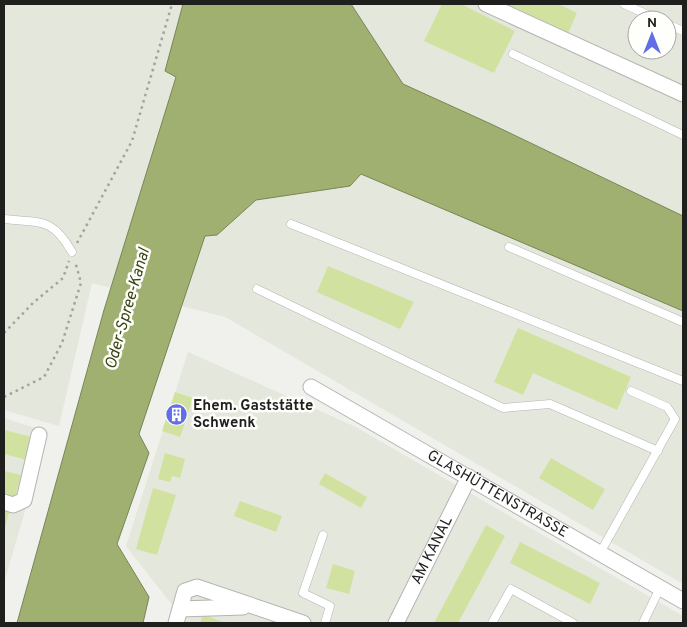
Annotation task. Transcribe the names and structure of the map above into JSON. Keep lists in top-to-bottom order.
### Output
{
  "streets": {
    "street": ["GLASHÜTTENSTRASSE", "AM KANAL"]
  },
  "crossings": [
    ["GLASHÜTTENSTRASSE", "AM KANAL"]
  ],
  "water": ["Oder-Spree-Kanal"],
  "places": {
    "building": ["Ehem. Gaststätte Schwenk"]
  },
  "north": "top"
}
